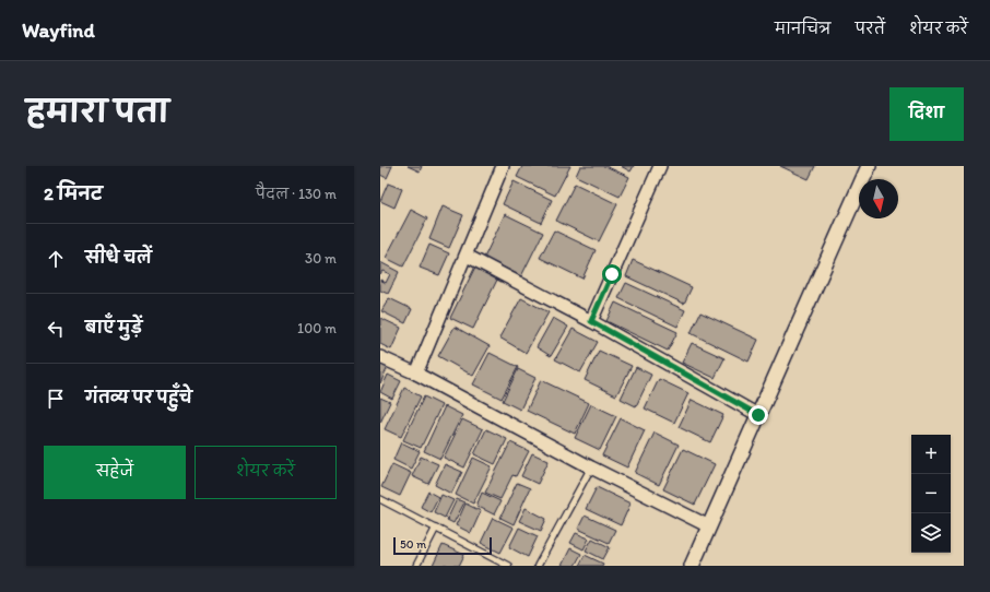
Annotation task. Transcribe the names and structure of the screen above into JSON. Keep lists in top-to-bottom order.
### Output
{
  "scale_bar": "50 m",
  "north": "bottom",
  "page": {
    "header": "Wayfind",
    "nav": ["मानचित्र", "परतें", "शेयर करें"],
    "title": "हमारा पता",
    "buttons": [
      "दिशा",
      ["सहेजें", "शेयर करें"]
    ],
    "heading": ["2 मिनट", "पैदल · 130 m"],
    "list": [
      ["सीधे चलें", "30 m"],
      ["बाएँ मुड़ें", "100 m"],
      "गंतव्य पर पहुँचे"
    ],
    "map_buttons": ["+", "−"],
    "scale": "50 m"
  }
}
